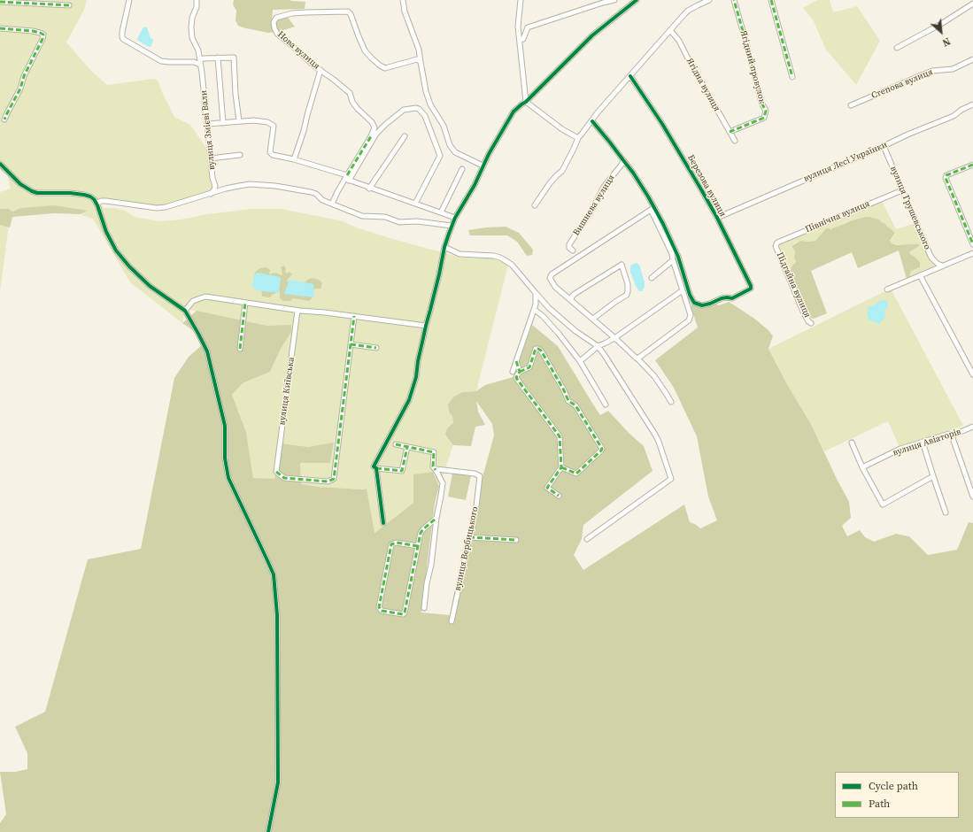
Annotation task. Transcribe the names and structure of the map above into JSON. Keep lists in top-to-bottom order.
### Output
{
  "streets": {
    "street": [
      "Нова вулиця",
      "Ягідний провулок",
      "Степова вулиця",
      "Ягідна вулиця",
      "вулиця Змієві Вали",
      "вулиця Лесі Українки",
      "Березова вулиця",
      "Вишнева вулиця",
      "вулиця Грушевського",
      "Північна вулиця",
      "Підгайна вулиця",
      "вулиця Київська",
      "вулиця Авіаторів",
      "вулиця Вербицького"
    ]
  },
  "crossings": [
    ["Ягідний провулок", "Ягідна вулиця"],
    ["вулиця Лесі Українки", "Березова вулиця"],
    ["вулиця Лесі Українки", "вулиця Грушевського"],
    ["вулиця Грушевського", "Північна вулиця"],
    ["Північна вулиця", "Підгайна вулиця"]
  ],
  "legend": ["Cycle path", "Path"],
  "north": "bottom right"
}
